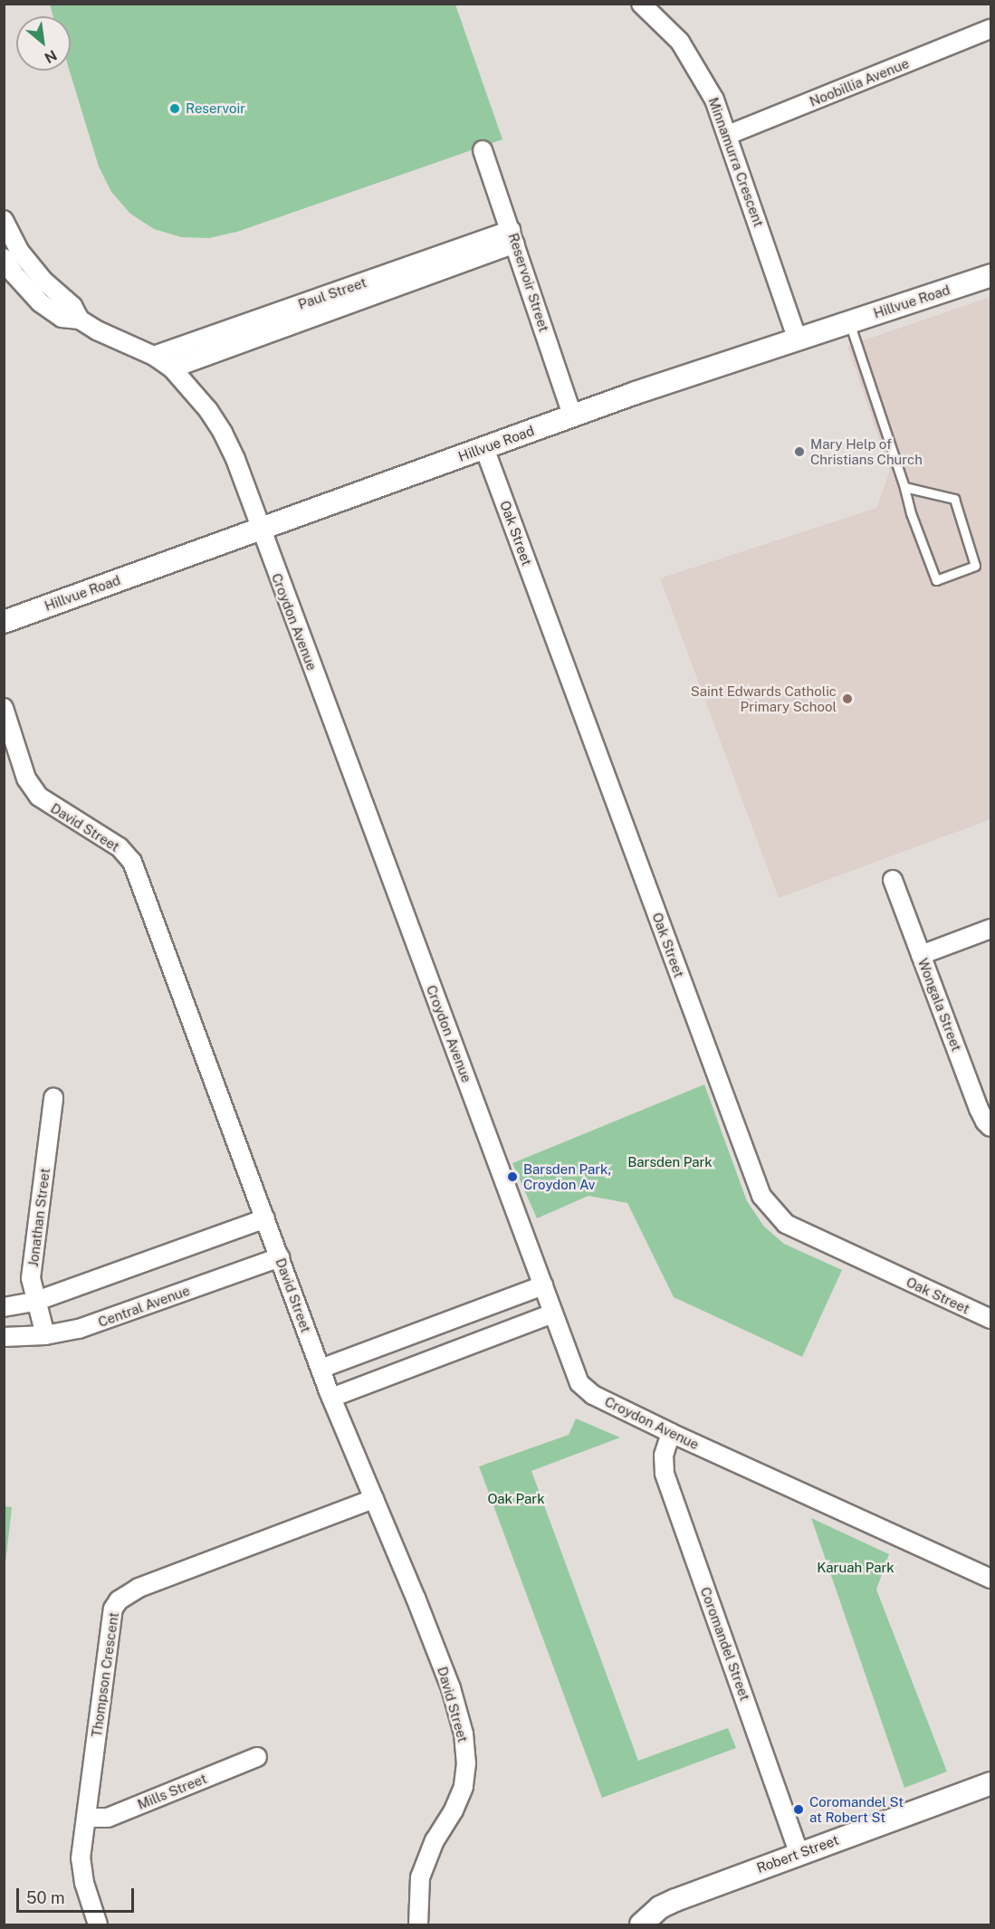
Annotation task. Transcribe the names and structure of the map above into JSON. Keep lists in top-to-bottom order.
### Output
{
  "streets": {
    "street": [
      "Noobillia Avenue",
      "Minnamurra Crescent",
      "Reservoir Street",
      "Paul Street",
      "Hillvue Road",
      "Oak Street",
      "Croydon Avenue",
      "David Street",
      "Wongala Street",
      "Jonathan Street",
      "Central Avenue",
      "Coromandel Street",
      "Thompson Crescent",
      "Mills Street",
      "Robert Street"
    ]
  },
  "crossings": [
    ["Noobillia Avenue", "Minnamurra Crescent"],
    ["Minnamurra Crescent", "Hillvue Road"],
    ["Reservoir Street", "Paul Street"],
    ["Reservoir Street", "Hillvue Road"],
    ["Paul Street", "Croydon Avenue"],
    ["Hillvue Road", "Oak Street"],
    ["Hillvue Road", "Croydon Avenue"],
    ["Croydon Avenue", "Coromandel Street"],
    ["David Street", "Central Avenue"],
    ["David Street", "Thompson Crescent"],
    ["Jonathan Street", "Central Avenue"],
    ["Coromandel Street", "Robert Street"],
    ["Thompson Crescent", "Mills Street"]
  ],
  "parks": ["Barsden Park", "Oak Park", "Karuah Park"],
  "places": [
    "Reservoir",
    "Mary Help of Christians Church",
    "Saint Edwards Catholic Primary School",
    "Barsden Park, Croydon Av",
    "Coromandel St at Robert St"
  ],
  "scale_bar": "50 m",
  "north": "bottom right"
}
